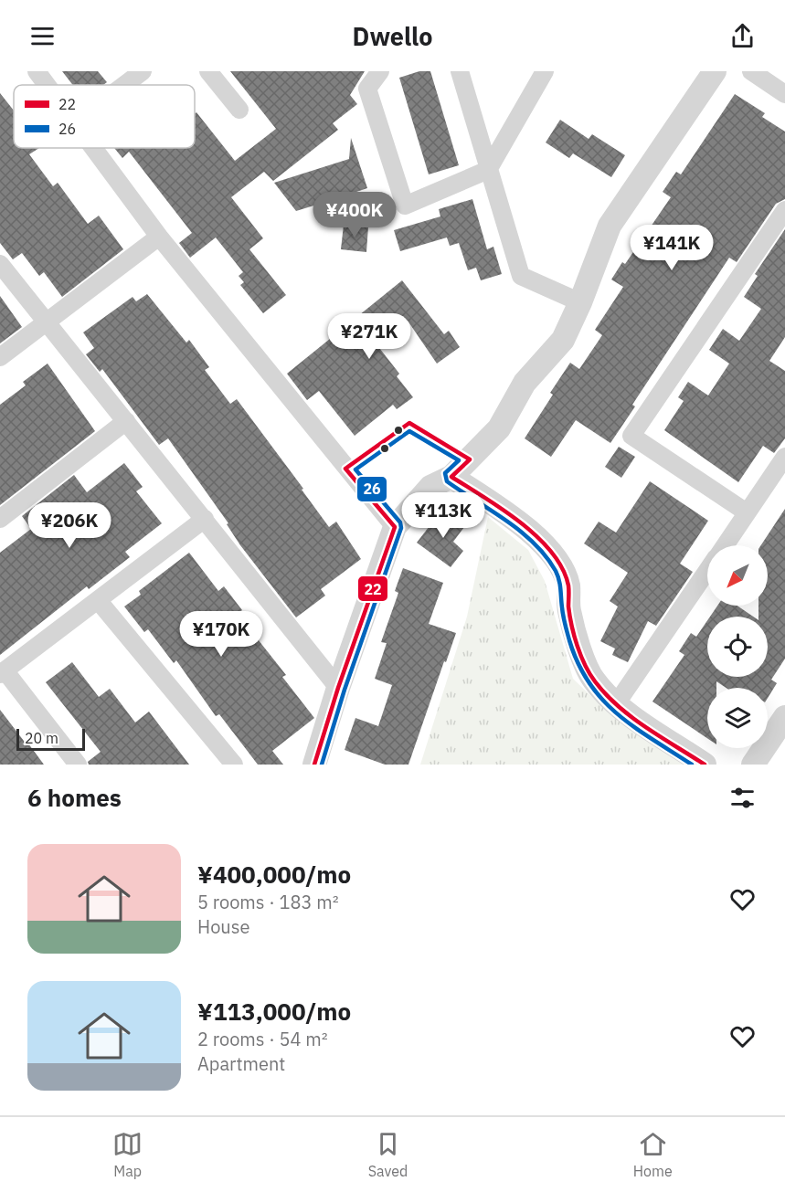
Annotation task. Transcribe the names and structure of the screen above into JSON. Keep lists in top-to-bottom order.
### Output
{
  "lines": ["transit line 22", "transit line 26"],
  "legend": ["22", "26"],
  "scale_bar": "20 m",
  "north": "bottom left",
  "page": {
    "header": "Dwello",
    "price": [
      "¥400K",
      "¥141K",
      "¥271K",
      "¥113K",
      "¥206K",
      "¥170K"
    ],
    "scale": "20 m",
    "heading": "6 homes",
    "list": [
      {
        "name": "¥400,000/mo",
        "note": "5 rooms · 183 m² · House"
      },
      {
        "name": "¥113,000/mo",
        "note": "2 rooms · 54 m² · Apartment"
      }
    ],
    "tabs": ["Map", "Saved", "Home"]
  }
}
